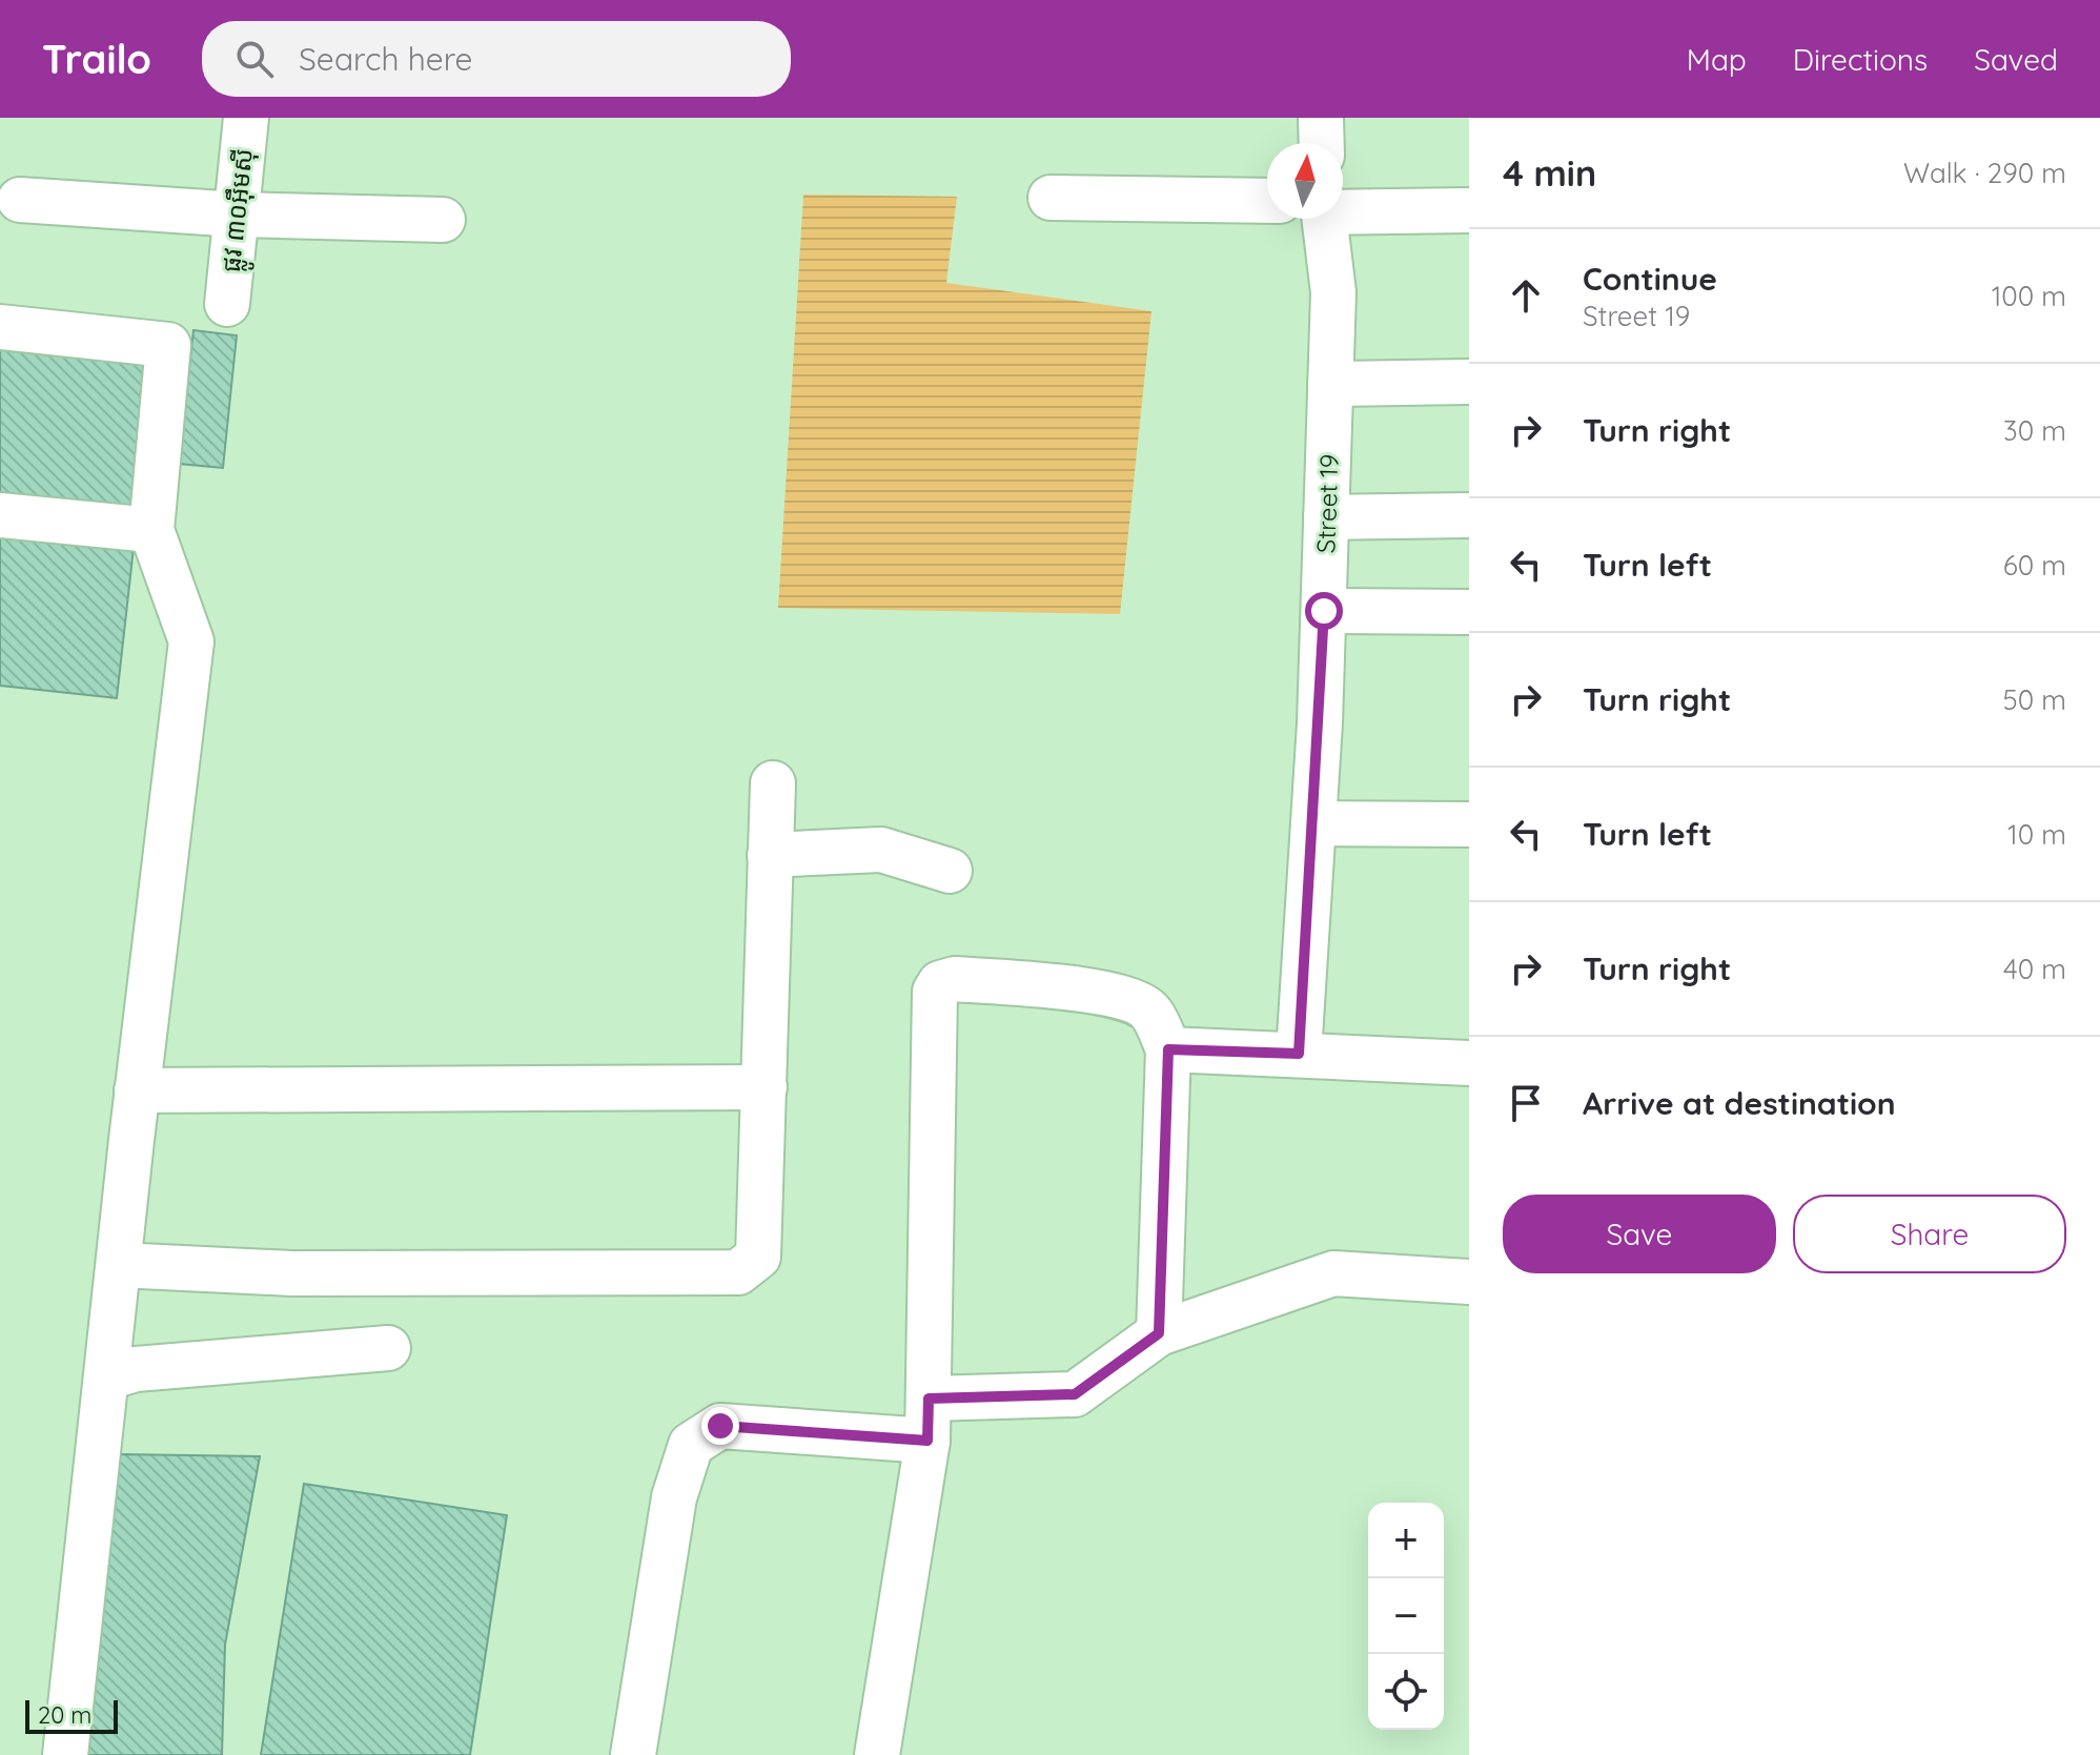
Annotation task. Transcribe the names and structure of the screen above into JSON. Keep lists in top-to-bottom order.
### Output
{
  "streets": {
    "street": ["ផ្លូវ ៣០អ៊ឹមស៊ី", "Street 19"]
  },
  "scale_bar": "20 m",
  "north": "top",
  "page": {
    "header": "Trailo",
    "search": "Search here",
    "nav": ["Map", "Directions", "Saved"],
    "heading": ["4 min", "Walk · 290 m"],
    "list": [
      ["Continue", "Street 19", "100 m"],
      ["Turn right", "30 m"],
      ["Turn left", "60 m"],
      ["Turn right", "50 m"],
      ["Turn left", "10 m"],
      ["Turn right", "40 m"],
      "Arrive at destination"
    ],
    "buttons": ["Save", "Share"],
    "map_buttons": ["+", "−"],
    "scale": "20 m"
  }
}
